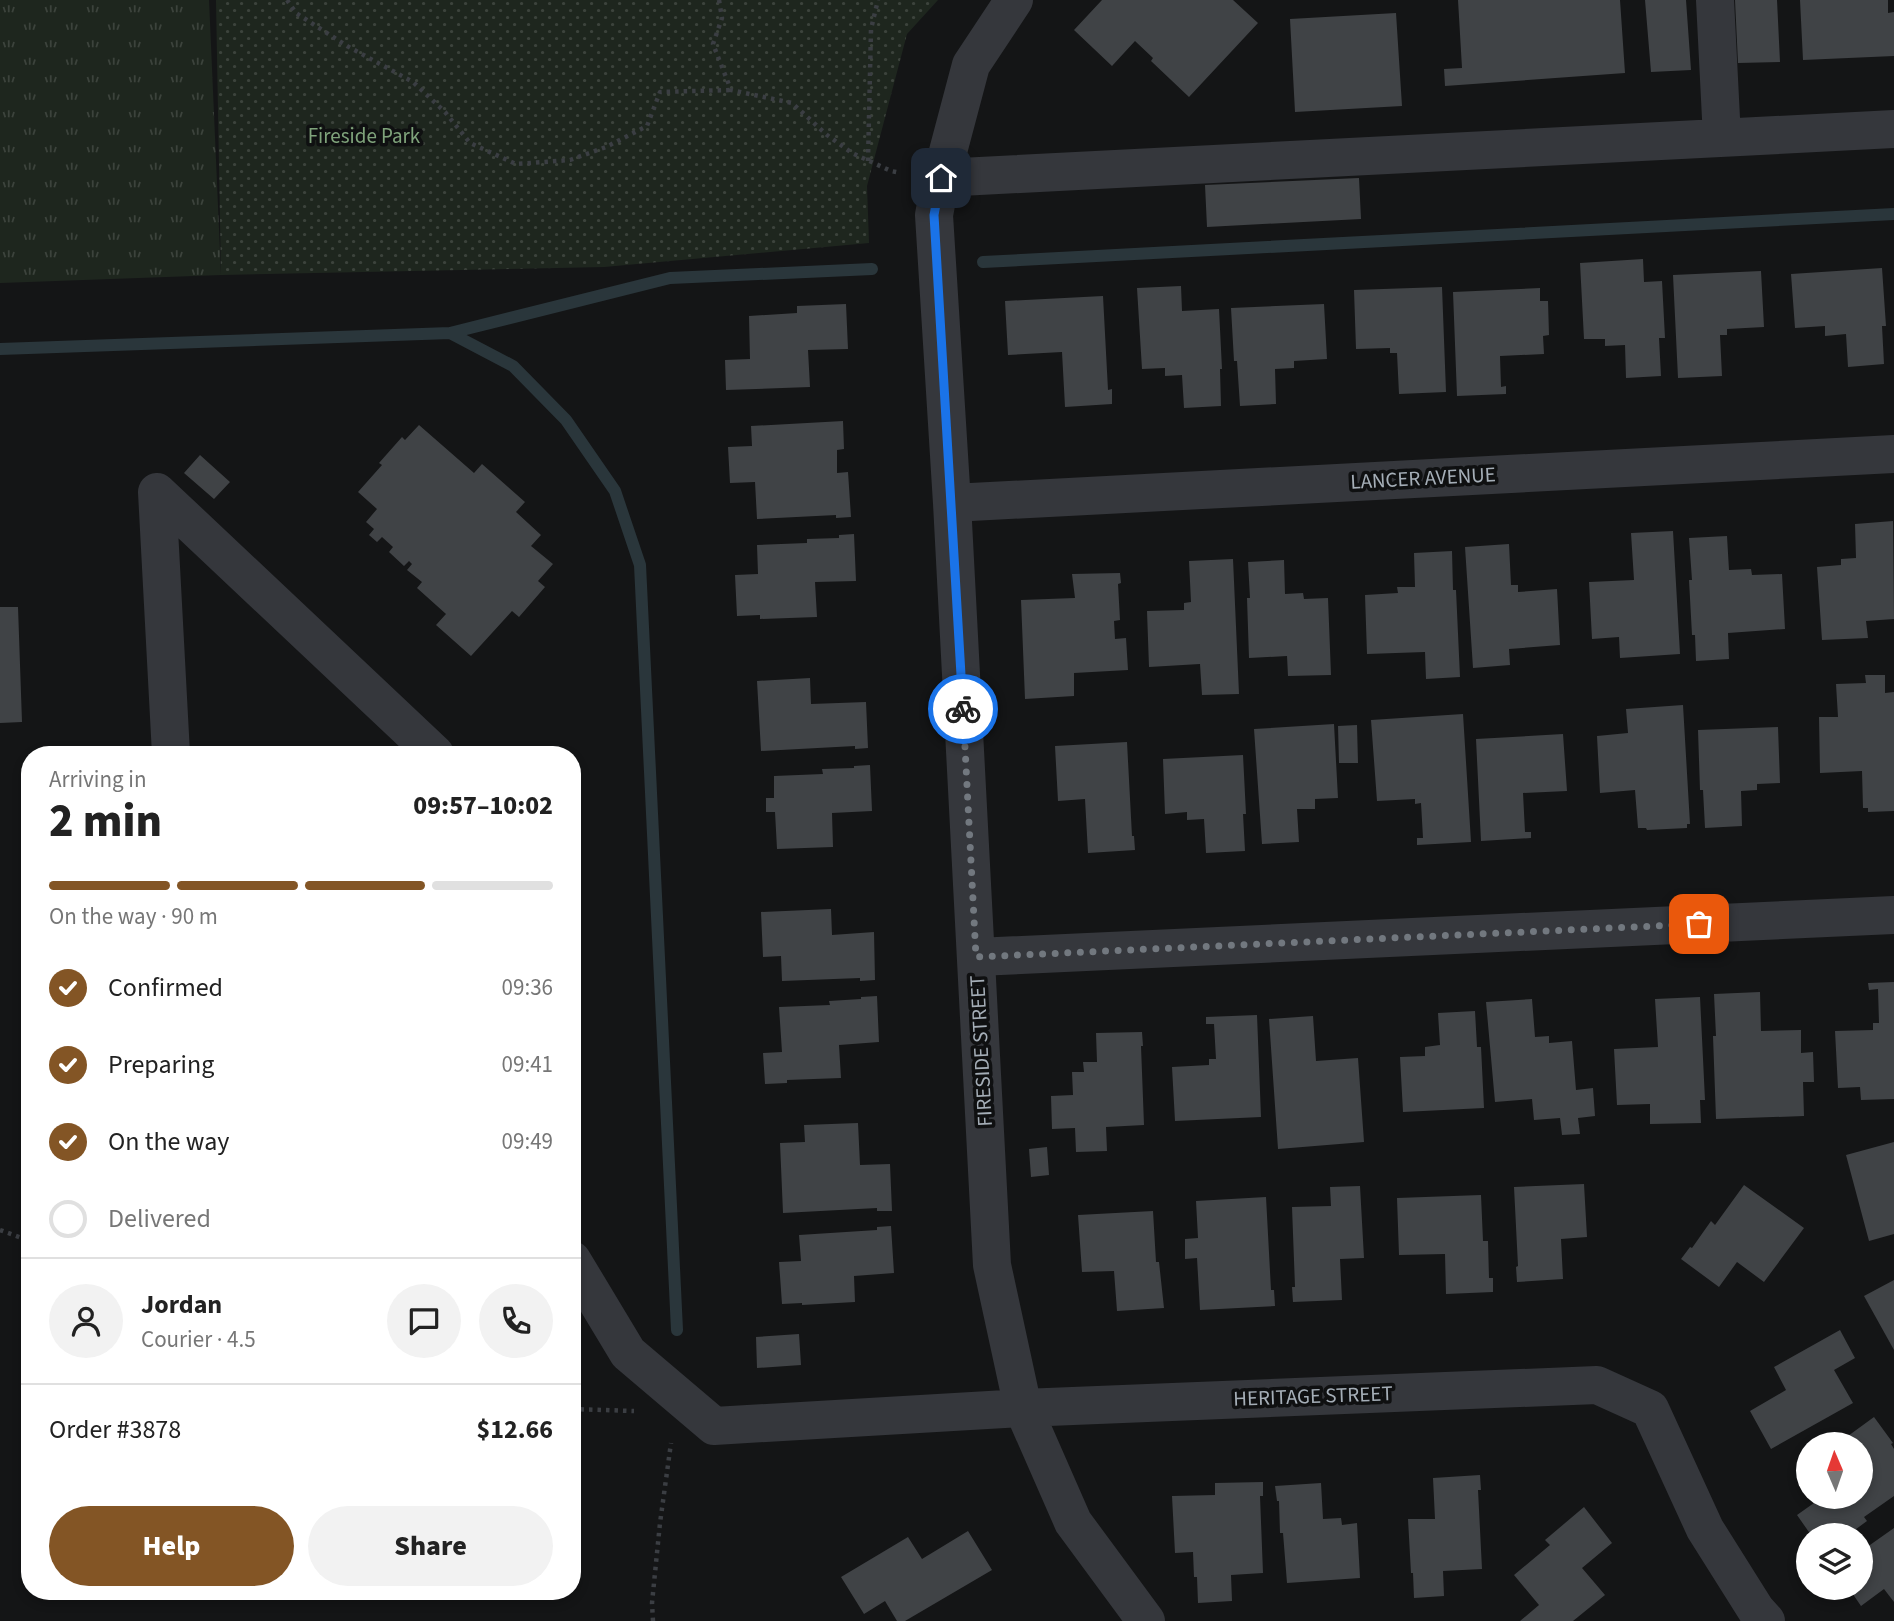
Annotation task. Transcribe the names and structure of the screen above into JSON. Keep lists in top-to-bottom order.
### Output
{
  "streets": {
    "street": ["LANCER AVENUE", "FIRESIDE STREET", "HERITAGE STREET"]
  },
  "crossings": [
    ["LANCER AVENUE", "FIRESIDE STREET"],
    ["FIRESIDE STREET", "HERITAGE STREET"]
  ],
  "parks": ["Fireside Park"],
  "north": "top",
  "page": {
    "heading": ["2 min", "Arriving in", "09:57–10:02"],
    "panel": [
      "Jordan",
      "Courier · 4.5",
      "Order #3878",
      "$12.66"
    ],
    "bar": "On the way · 90 m",
    "list": [
      ["Confirmed", "09:36"],
      ["Preparing", "09:41"],
      ["On the way", "09:49"],
      "Delivered"
    ],
    "buttons": ["Help", "Share"]
  }
}
